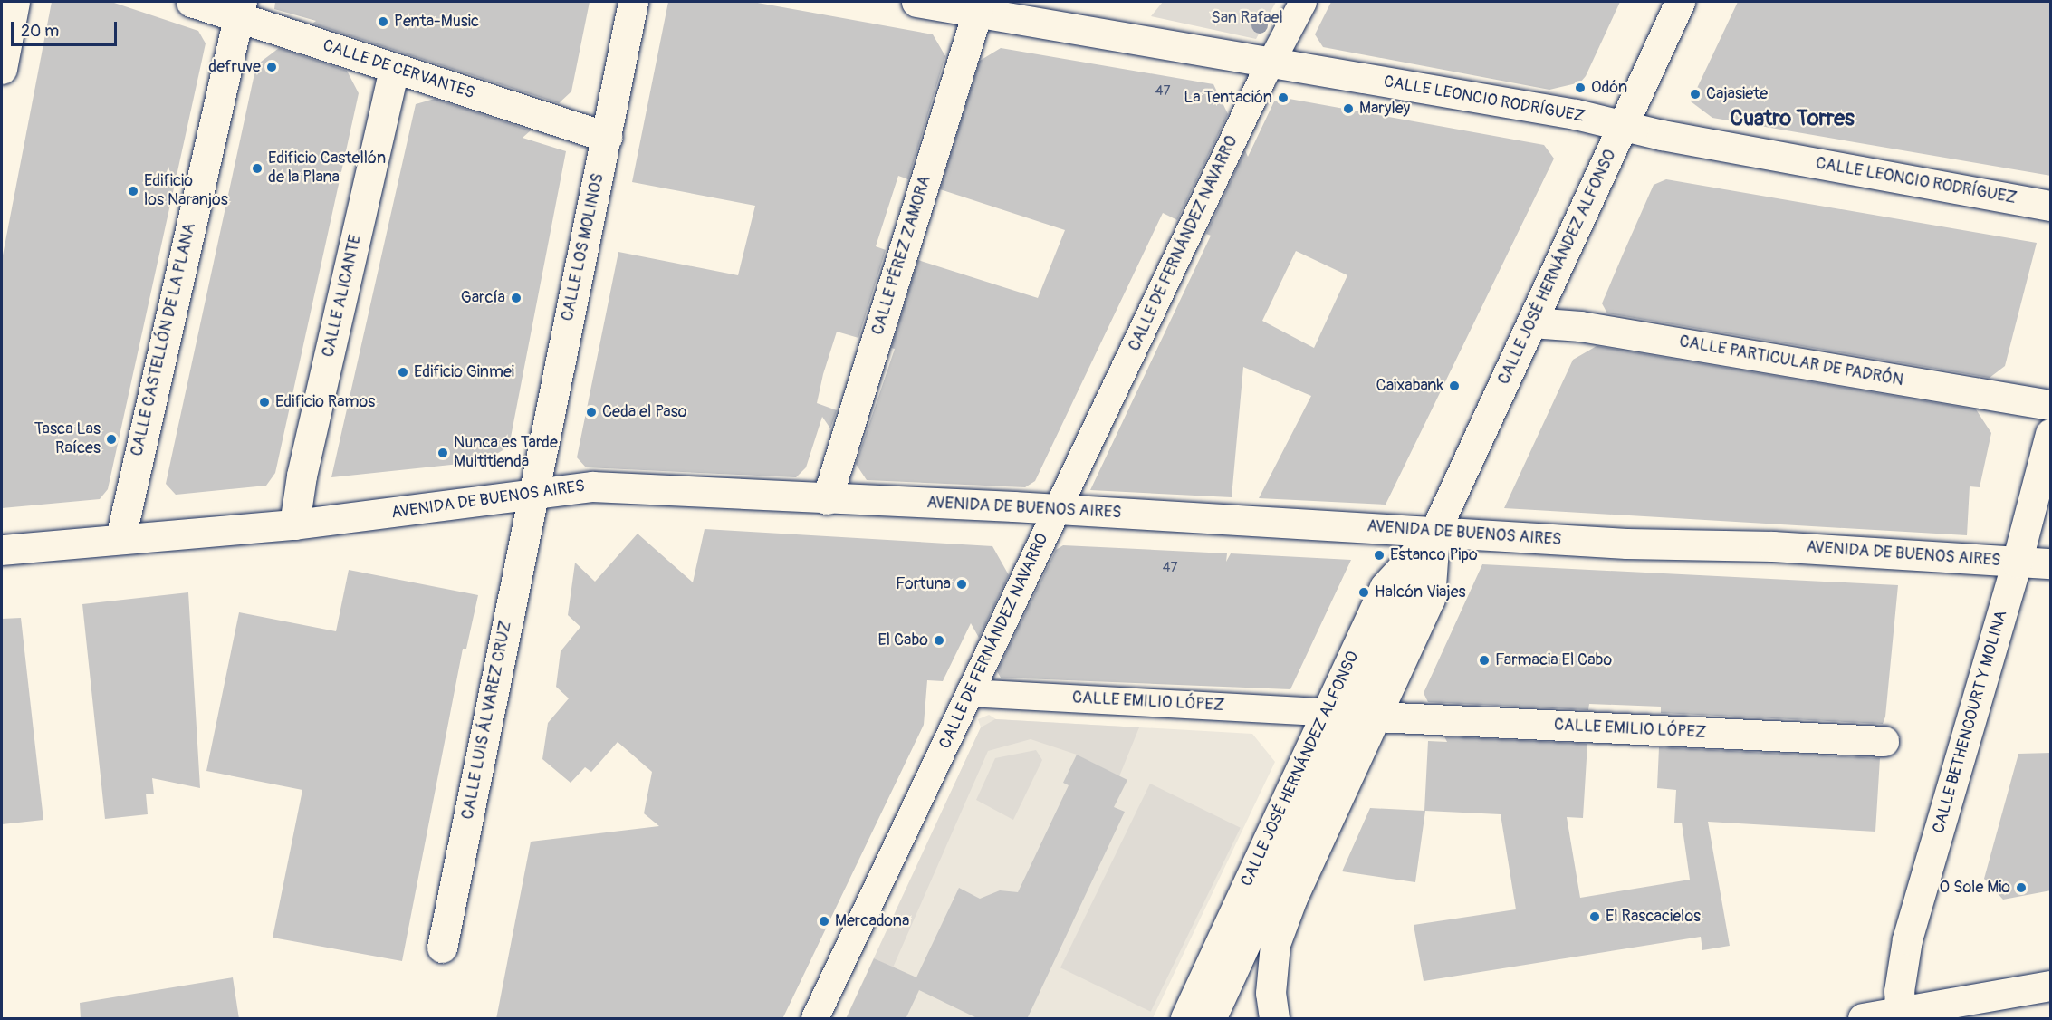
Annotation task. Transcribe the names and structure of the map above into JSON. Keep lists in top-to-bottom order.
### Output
{
  "streets": {
    "main road": [
      "CALLE DE CERVANTES",
      "CALLE LEONCIO RODRÍGUEZ",
      "CALLE LOS MOLINOS",
      "CALLE PÉREZ ZAMORA",
      "CALLE JOSÉ HERNÁNDEZ ALFONSO",
      "CALLE ALICANTE",
      "CALLE CASTELLÓN DE LA PLANA",
      "CALLE PARTICULAR DE PADRÓN",
      "AVENIDA DE BUENOS AIRES",
      "CALLE EMILIO LÓPEZ",
      "CALLE LUIS ÁLVAREZ CRUZ",
      "CALLE BETHENCOURT Y MOLINA"
    ],
    "street": ["CALLE DE FERNÁNDEZ NAVARRO"]
  },
  "crossings": [
    ["CALLE DE CERVANTES", "CALLE LOS MOLINOS"],
    ["CALLE DE CERVANTES", "CALLE ALICANTE"],
    ["CALLE DE CERVANTES", "CALLE CASTELLÓN DE LA PLANA"],
    ["CALLE LEONCIO RODRÍGUEZ", "CALLE DE FERNÁNDEZ NAVARRO"],
    ["CALLE LEONCIO RODRÍGUEZ", "CALLE PÉREZ ZAMORA"],
    ["CALLE LEONCIO RODRÍGUEZ", "CALLE JOSÉ HERNÁNDEZ ALFONSO"],
    ["CALLE DE FERNÁNDEZ NAVARRO", "AVENIDA DE BUENOS AIRES"],
    ["CALLE DE FERNÁNDEZ NAVARRO", "CALLE EMILIO LÓPEZ"],
    ["CALLE LOS MOLINOS", "AVENIDA DE BUENOS AIRES"],
    ["CALLE LOS MOLINOS", "CALLE LUIS ÁLVAREZ CRUZ"],
    ["CALLE PÉREZ ZAMORA", "AVENIDA DE BUENOS AIRES"],
    ["CALLE JOSÉ HERNÁNDEZ ALFONSO", "CALLE PARTICULAR DE PADRÓN"],
    ["CALLE JOSÉ HERNÁNDEZ ALFONSO", "AVENIDA DE BUENOS AIRES"],
    ["CALLE JOSÉ HERNÁNDEZ ALFONSO", "CALLE EMILIO LÓPEZ"],
    ["CALLE ALICANTE", "AVENIDA DE BUENOS AIRES"],
    ["CALLE CASTELLÓN DE LA PLANA", "AVENIDA DE BUENOS AIRES"],
    ["AVENIDA DE BUENOS AIRES", "CALLE LUIS ÁLVAREZ CRUZ"],
    ["AVENIDA DE BUENOS AIRES", "CALLE BETHENCOURT Y MOLINA"]
  ],
  "districts": ["Cuatro Torres"],
  "parks": ["San Rafael"],
  "places": [
    "Penta-Music",
    "defruve",
    "Odón",
    "Cajasiete",
    "La Tentación",
    "Maryley",
    "Edificio Castellón de la Plana",
    "Edificio los Naranjos",
    "García",
    "Edificio Ginmei",
    "Caixabank",
    "Edificio Ramos",
    "Ceda el Paso",
    "Tasca Las Raíces",
    "Nunca es Tarde Multitienda",
    "Estanco Pipo",
    "Fortuna",
    "Halcón Viajes",
    "El Cabo",
    "Farmacia El Cabo",
    "O Sole Mio",
    "El Rascacielos",
    "Mercadona"
  ],
  "house_numbers": ["47", "47"],
  "scale_bar": "20 m"
}
